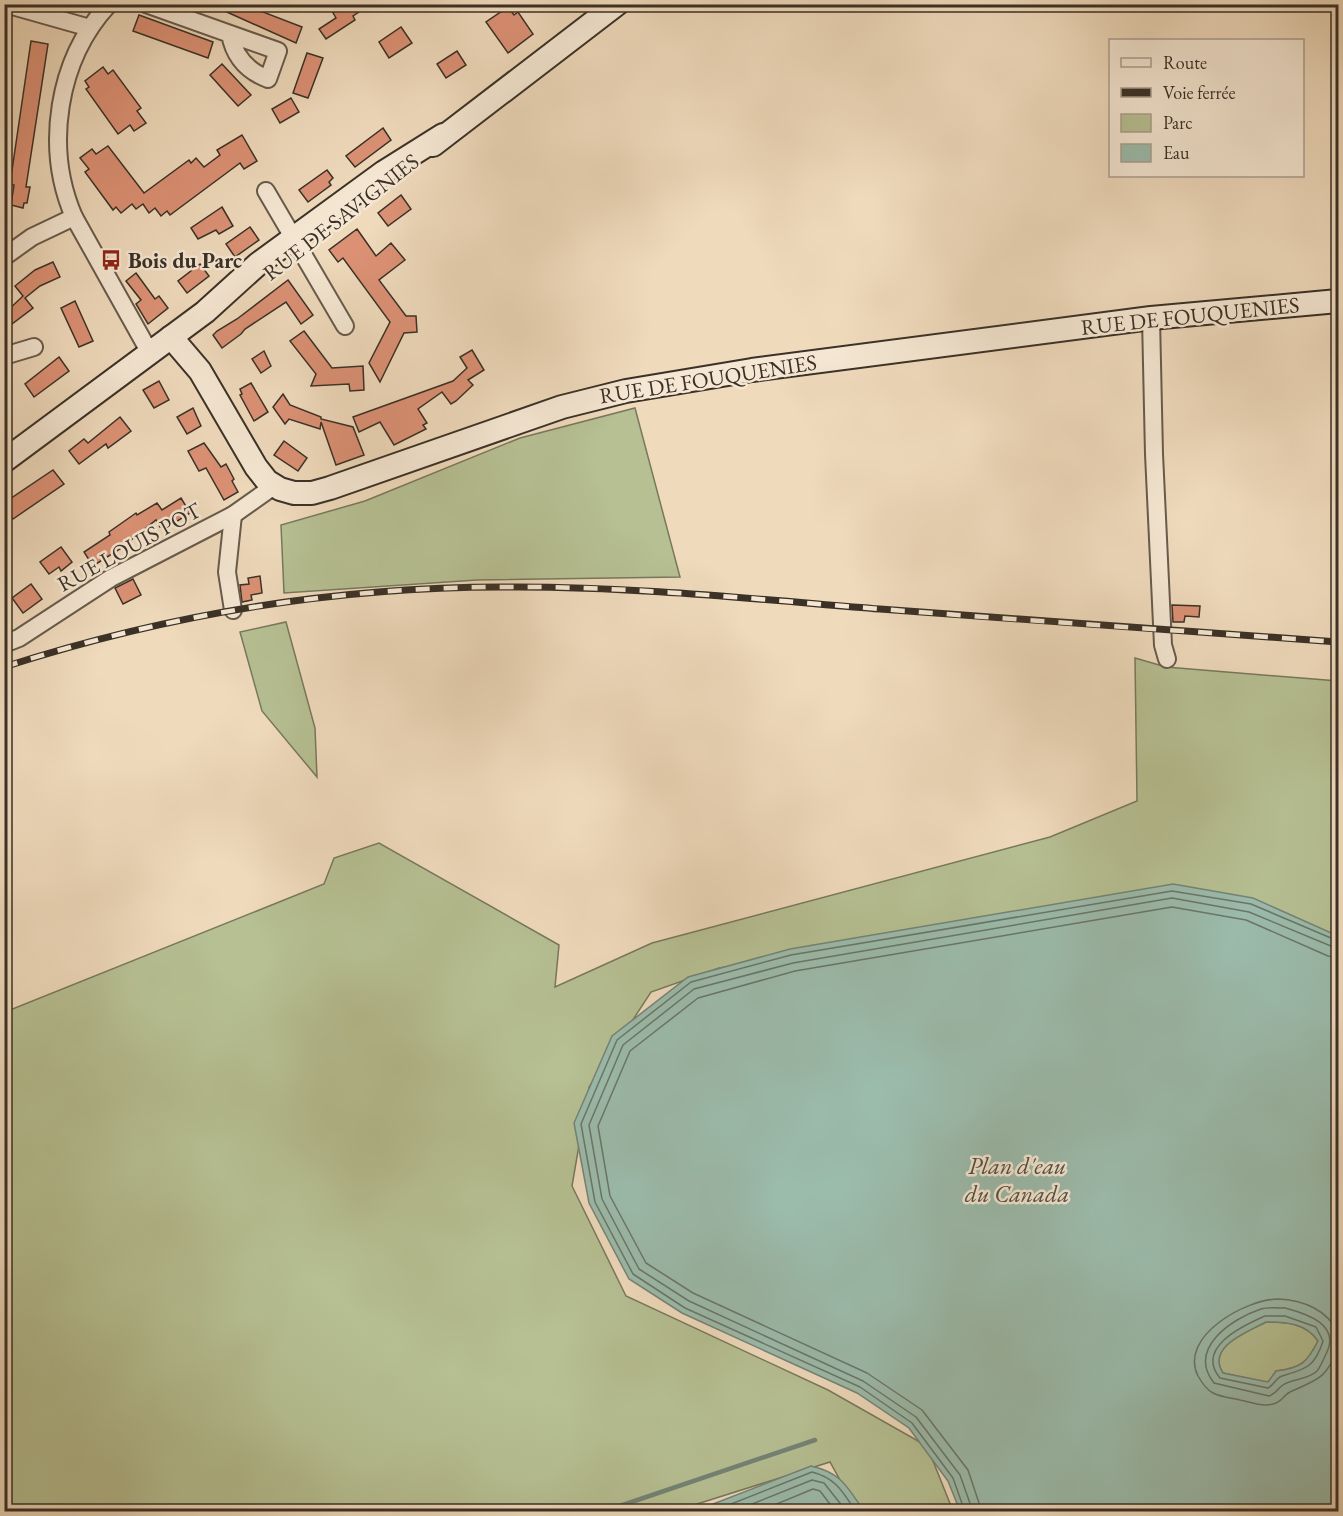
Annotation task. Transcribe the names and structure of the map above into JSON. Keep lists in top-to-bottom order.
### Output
{
  "streets": {
    "street": ["RUE DE SAVIGNIES", "RUE DE FOUQUENIES", "RUE LOUIS POT"]
  },
  "crossings": [
    ["RUE DE FOUQUENIES", "RUE LOUIS POT"]
  ],
  "water": ["Plan d'eau du Canada"],
  "places": {
    "bus stop": ["Bois du Parc"]
  },
  "legend": [
    "Route",
    "Voie ferrée",
    "Parc",
    "Eau"
  ]
}
